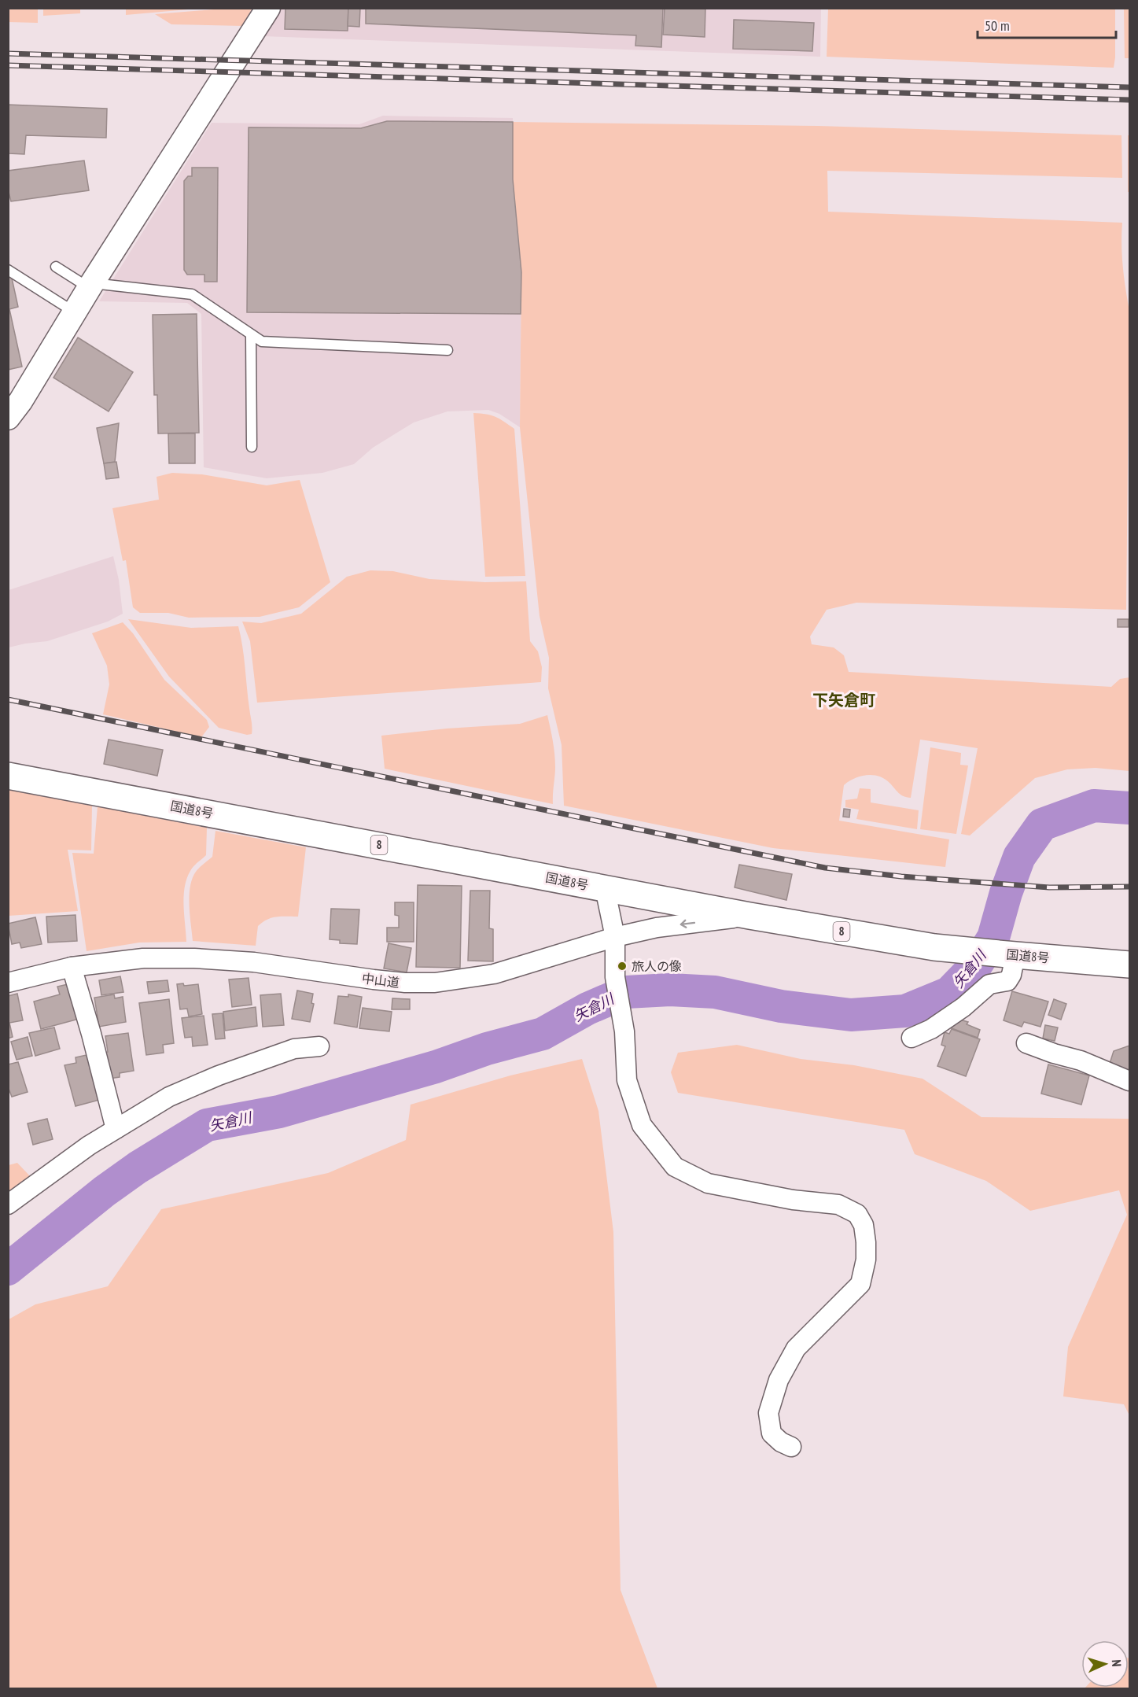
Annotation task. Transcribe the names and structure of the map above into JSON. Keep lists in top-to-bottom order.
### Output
{
  "streets": {
    "highway": ["国道8号", "8"],
    "street": ["中山道"]
  },
  "crossings": [
    ["国道8号", "中山道"]
  ],
  "districts": ["下矢倉町"],
  "water": ["矢倉川"],
  "places": ["旅人の像"],
  "scale_bar": "50 m",
  "north": "right"
}
